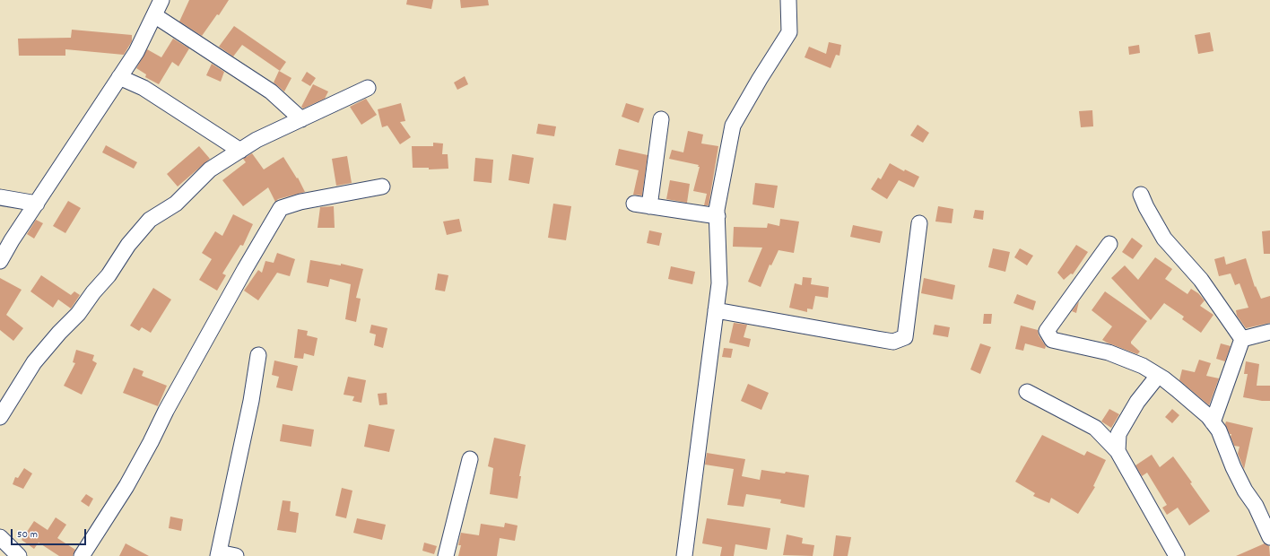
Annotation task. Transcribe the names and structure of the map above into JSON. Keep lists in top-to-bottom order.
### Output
{
  "scale_bar": "50 m"
}
